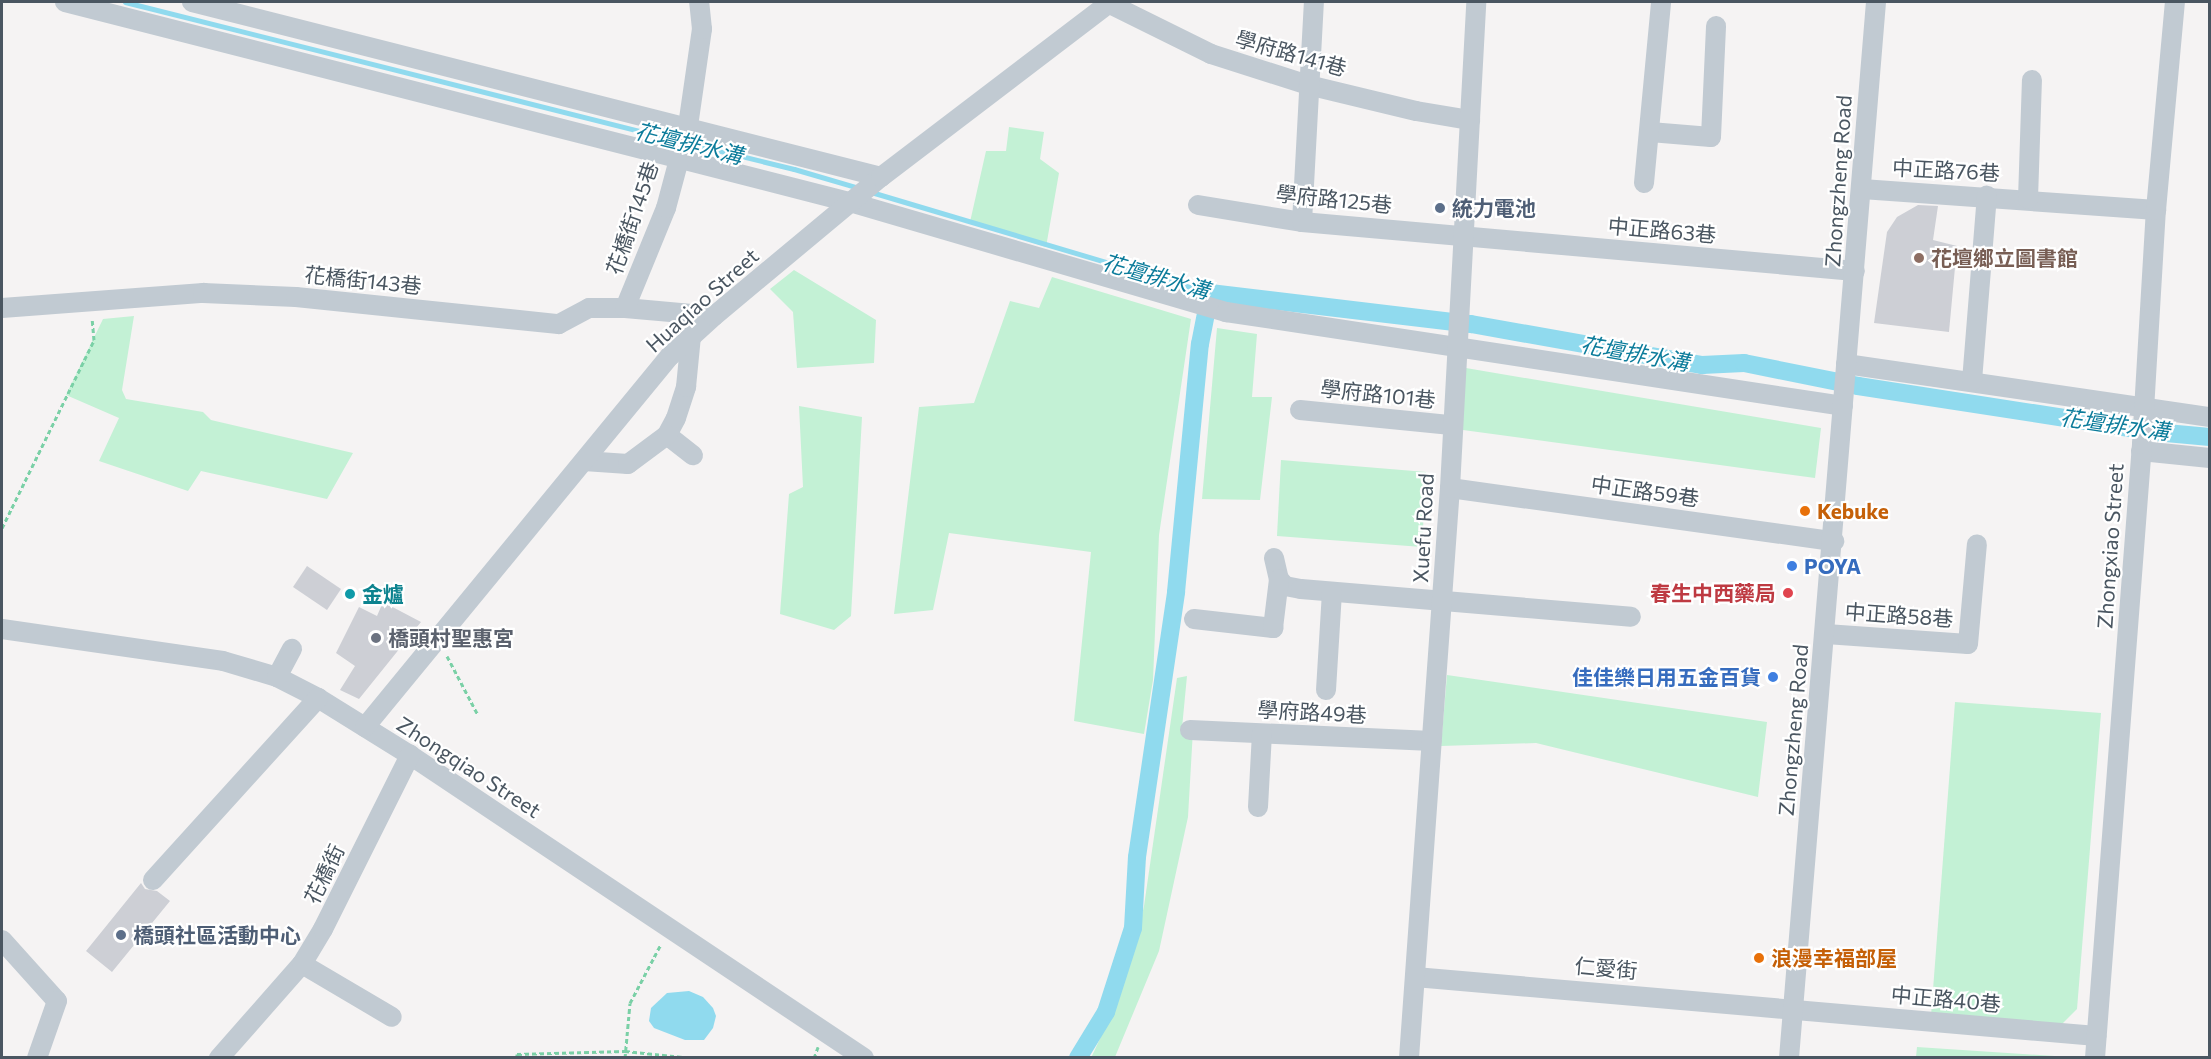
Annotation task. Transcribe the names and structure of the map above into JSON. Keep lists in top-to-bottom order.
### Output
{
  "streets": {
    "street": [
      "學府路141巷",
      "中正路76巷",
      "Zhongzheng Road",
      "學府路125巷",
      "花橋街145巷",
      "中正路63巷",
      "花橋街143巷",
      "Huaqiao Street",
      "學府路101巷",
      "中正路59巷",
      "Xuefu Road",
      "Zhongxiao Street",
      "中正路58巷",
      "學府路49巷",
      "Zhongqiao Street",
      "花橋街",
      "仁愛街",
      "中正路40巷"
    ]
  },
  "crossings": [
    ["學府路141巷", "Huaqiao Street"],
    ["學府路141巷", "Xuefu Road"],
    ["中正路76巷", "Zhongzheng Road"],
    ["中正路76巷", "Zhongxiao Street"],
    ["Zhongzheng Road", "中正路63巷"],
    ["Zhongzheng Road", "中正路59巷"],
    ["Zhongzheng Road", "中正路58巷"],
    ["Zhongzheng Road", "仁愛街"],
    ["Zhongzheng Road", "中正路40巷"],
    ["學府路125巷", "中正路63巷"],
    ["學府路125巷", "Xuefu Road"],
    ["花橋街145巷", "花橋街143巷"],
    ["中正路63巷", "Xuefu Road"],
    ["花橋街143巷", "Huaqiao Street"],
    ["Huaqiao Street", "Zhongqiao Street"],
    ["學府路101巷", "Xuefu Road"],
    ["中正路59巷", "Xuefu Road"],
    ["Xuefu Road", "學府路49巷"],
    ["Xuefu Road", "仁愛街"],
    ["Zhongxiao Street", "中正路40巷"],
    ["Zhongqiao Street", "花橋街"],
    ["仁愛街", "中正路40巷"]
  ],
  "water": ["花壇排水溝"],
  "places": [
    "統力電池",
    "花壇鄉立圖書館",
    "Kebuke",
    "POYA",
    "春生中西藥局",
    "金爐",
    "橋頭村聖惠宮",
    "佳佳樂日用五金百貨",
    "橋頭社區活動中心",
    "浪漫幸福部屋"
  ]
}
